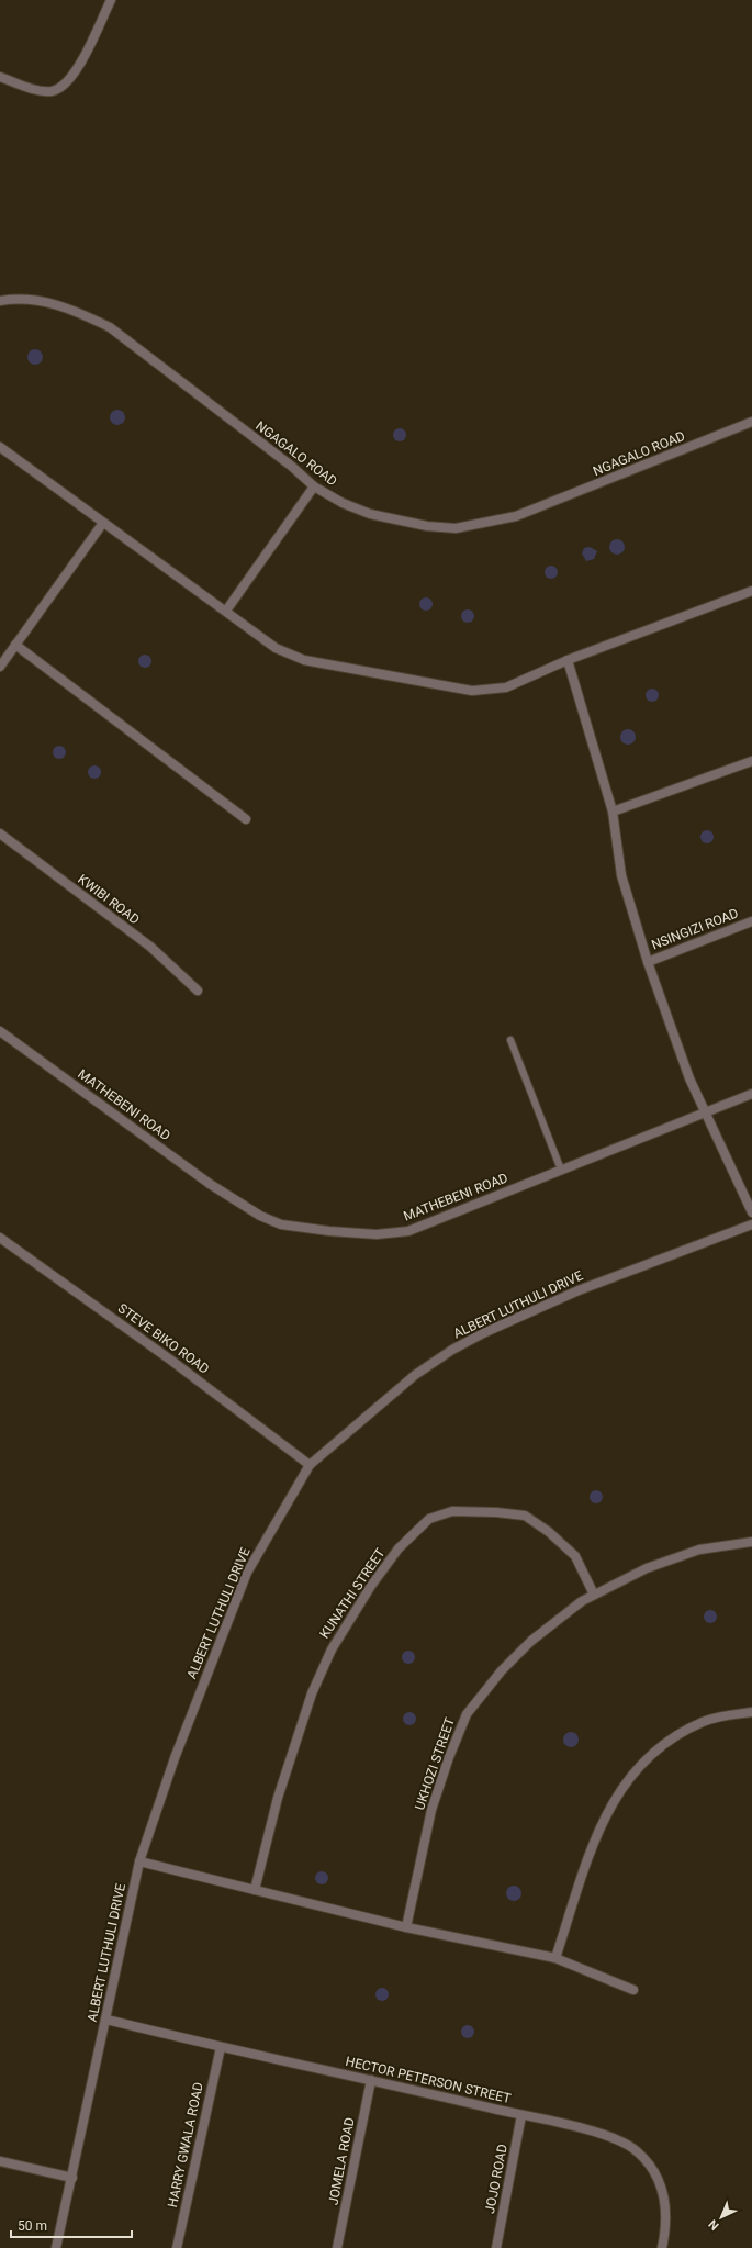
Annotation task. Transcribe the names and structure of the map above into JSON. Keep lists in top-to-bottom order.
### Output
{
  "streets": {
    "street": [
      "NGAGALO ROAD",
      "KWIBI ROAD",
      "NSINGIZI ROAD",
      "MATHEBENI ROAD",
      "ALBERT LUTHULI DRIVE",
      "STEVE BIKO ROAD",
      "KUNATHI STREET",
      "UKHOZI STREET",
      "HECTOR PETERSON STREET",
      "HARRY GWALA ROAD",
      "JOMELA ROAD",
      "JOJO ROAD"
    ]
  },
  "crossings": [
    ["ALBERT LUTHULI DRIVE", "STEVE BIKO ROAD"],
    ["ALBERT LUTHULI DRIVE", "HECTOR PETERSON STREET"],
    ["KUNATHI STREET", "UKHOZI STREET"],
    ["HECTOR PETERSON STREET", "HARRY GWALA ROAD"],
    ["HECTOR PETERSON STREET", "JOMELA ROAD"],
    ["HECTOR PETERSON STREET", "JOJO ROAD"]
  ],
  "scale_bar": "50 m",
  "north": "bottom left"
}
